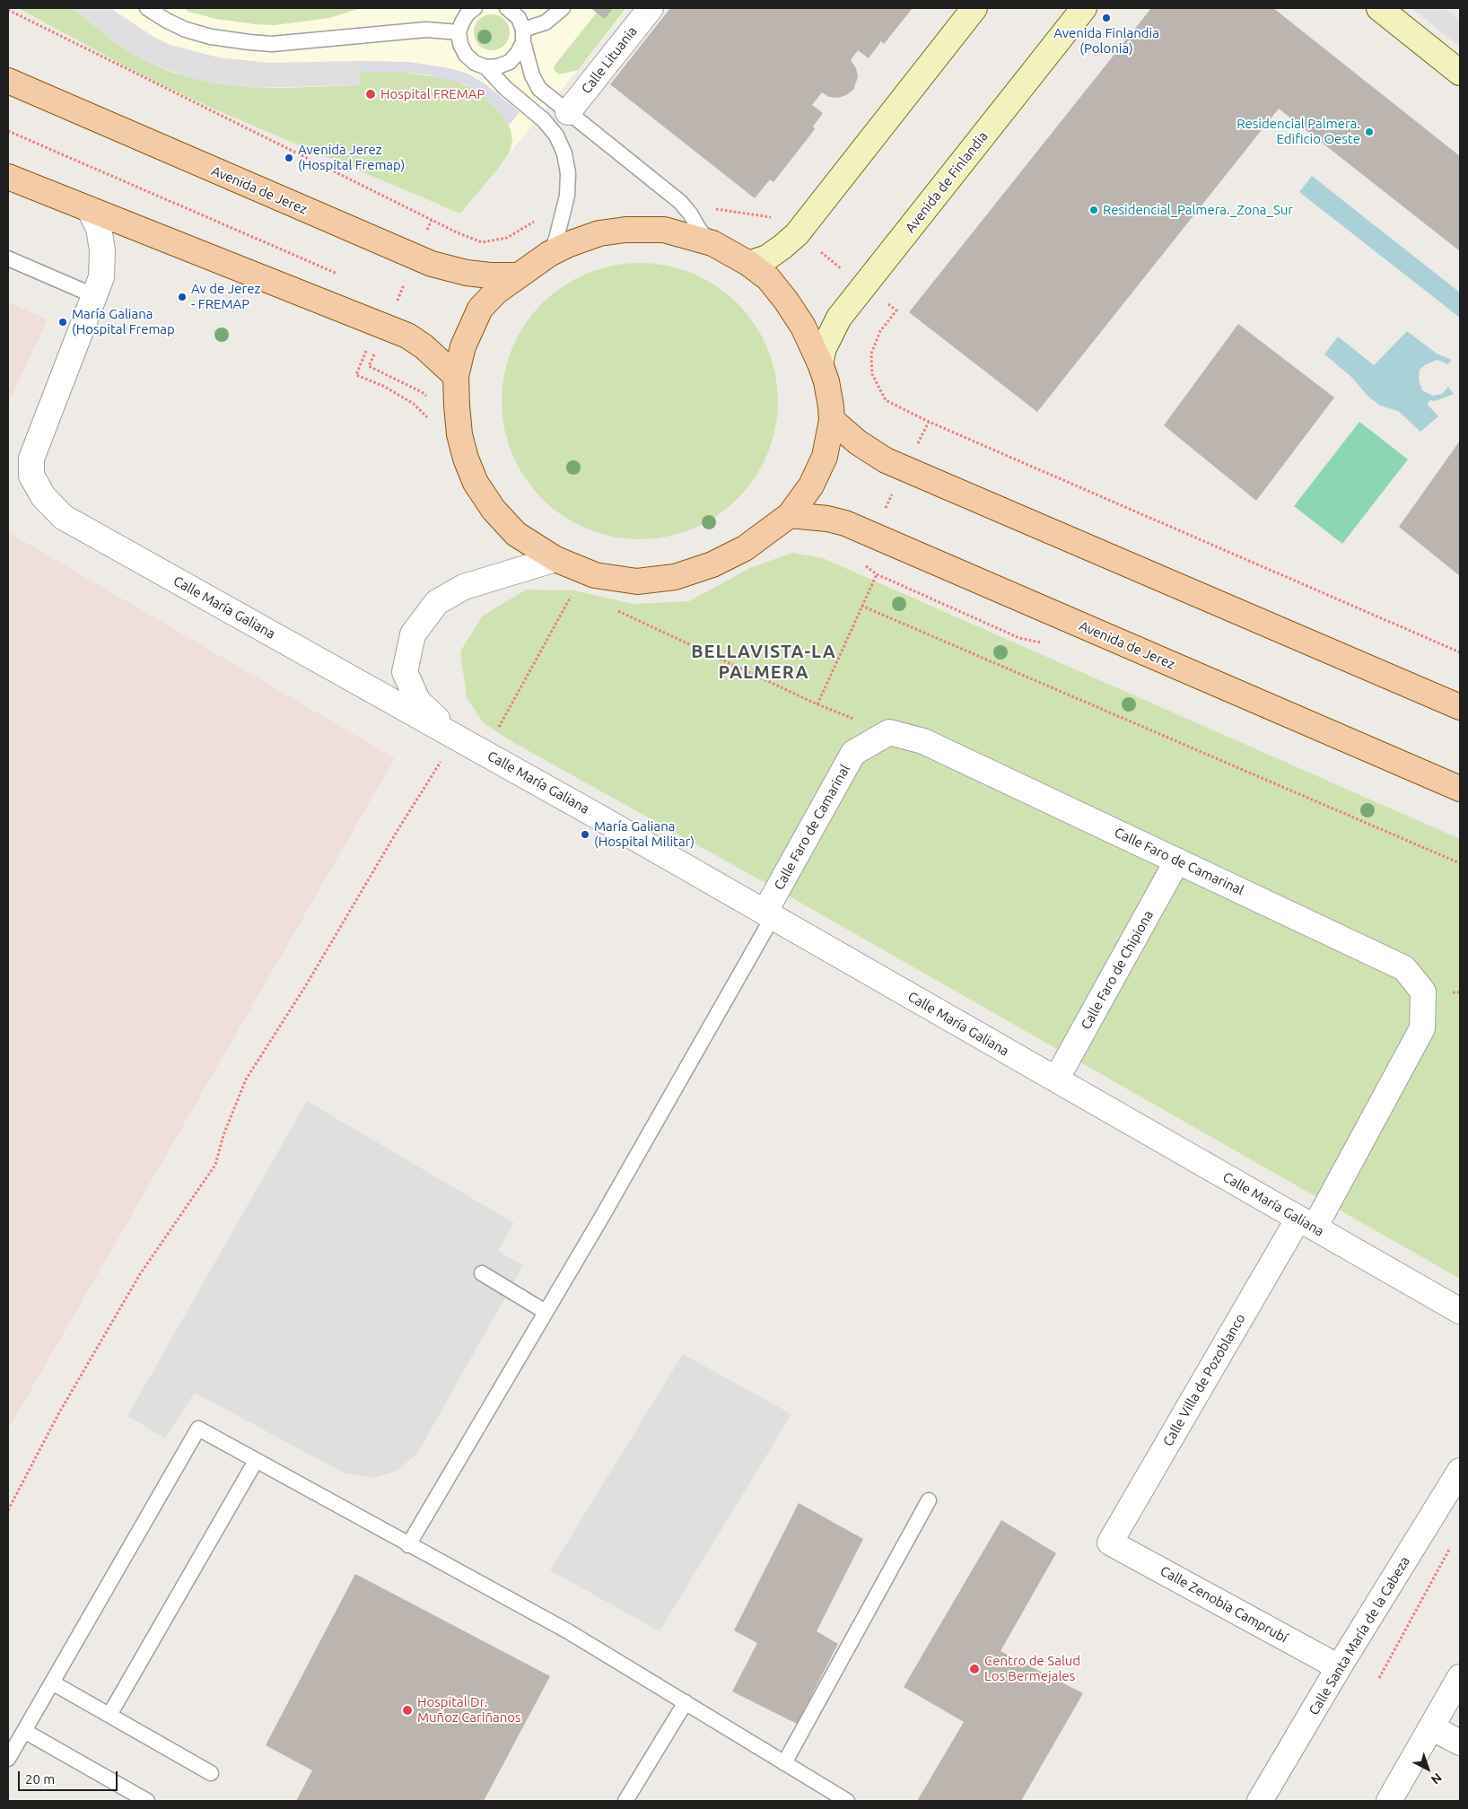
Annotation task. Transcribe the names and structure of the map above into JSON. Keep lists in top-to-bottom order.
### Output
{
  "streets": {
    "main road": ["Avenida de Finlandia", "Avenida de Jerez"],
    "street": [
      "Calle Lituania",
      "Calle María Galiana",
      "Calle Faro de Camarinal",
      "Calle Faro de Chipiona",
      "Calle Villa de Pozoblanco",
      "Calle Zenobia Camprubí",
      "Calle Santa María de la Cabeza"
    ]
  },
  "crossings": [
    ["Calle María Galiana", "Calle Faro de Camarinal"],
    ["Calle María Galiana", "Calle Faro de Chipiona"],
    ["Calle María Galiana", "Calle Villa de Pozoblanco"],
    ["Calle Faro de Camarinal", "Calle Faro de Chipiona"],
    ["Calle Faro de Camarinal", "Calle Villa de Pozoblanco"],
    ["Calle Villa de Pozoblanco", "Calle Zenobia Camprubí"],
    ["Calle Zenobia Camprubí", "Calle Santa María de la Cabeza"]
  ],
  "districts": ["BELLAVISTA-LA PALMERA"],
  "places": [
    "Avenida Finlandia (Polonia)",
    "Hospital FREMAP",
    "Residencial Palmera. Edificio Oeste",
    "Avenida Jerez (Hospital Fremap)",
    "Residencial_Palmera._Zona_Sur",
    "Av de Jerez - FREMAP",
    "María Galiana (Hospital Fremap",
    "María Galiana (Hospital Militar)",
    "Centro de Salud Los Bermejales",
    "Hospital Dr. Muñoz Cariñanos"
  ],
  "scale_bar": "20 m",
  "north": "bottom right"
}
